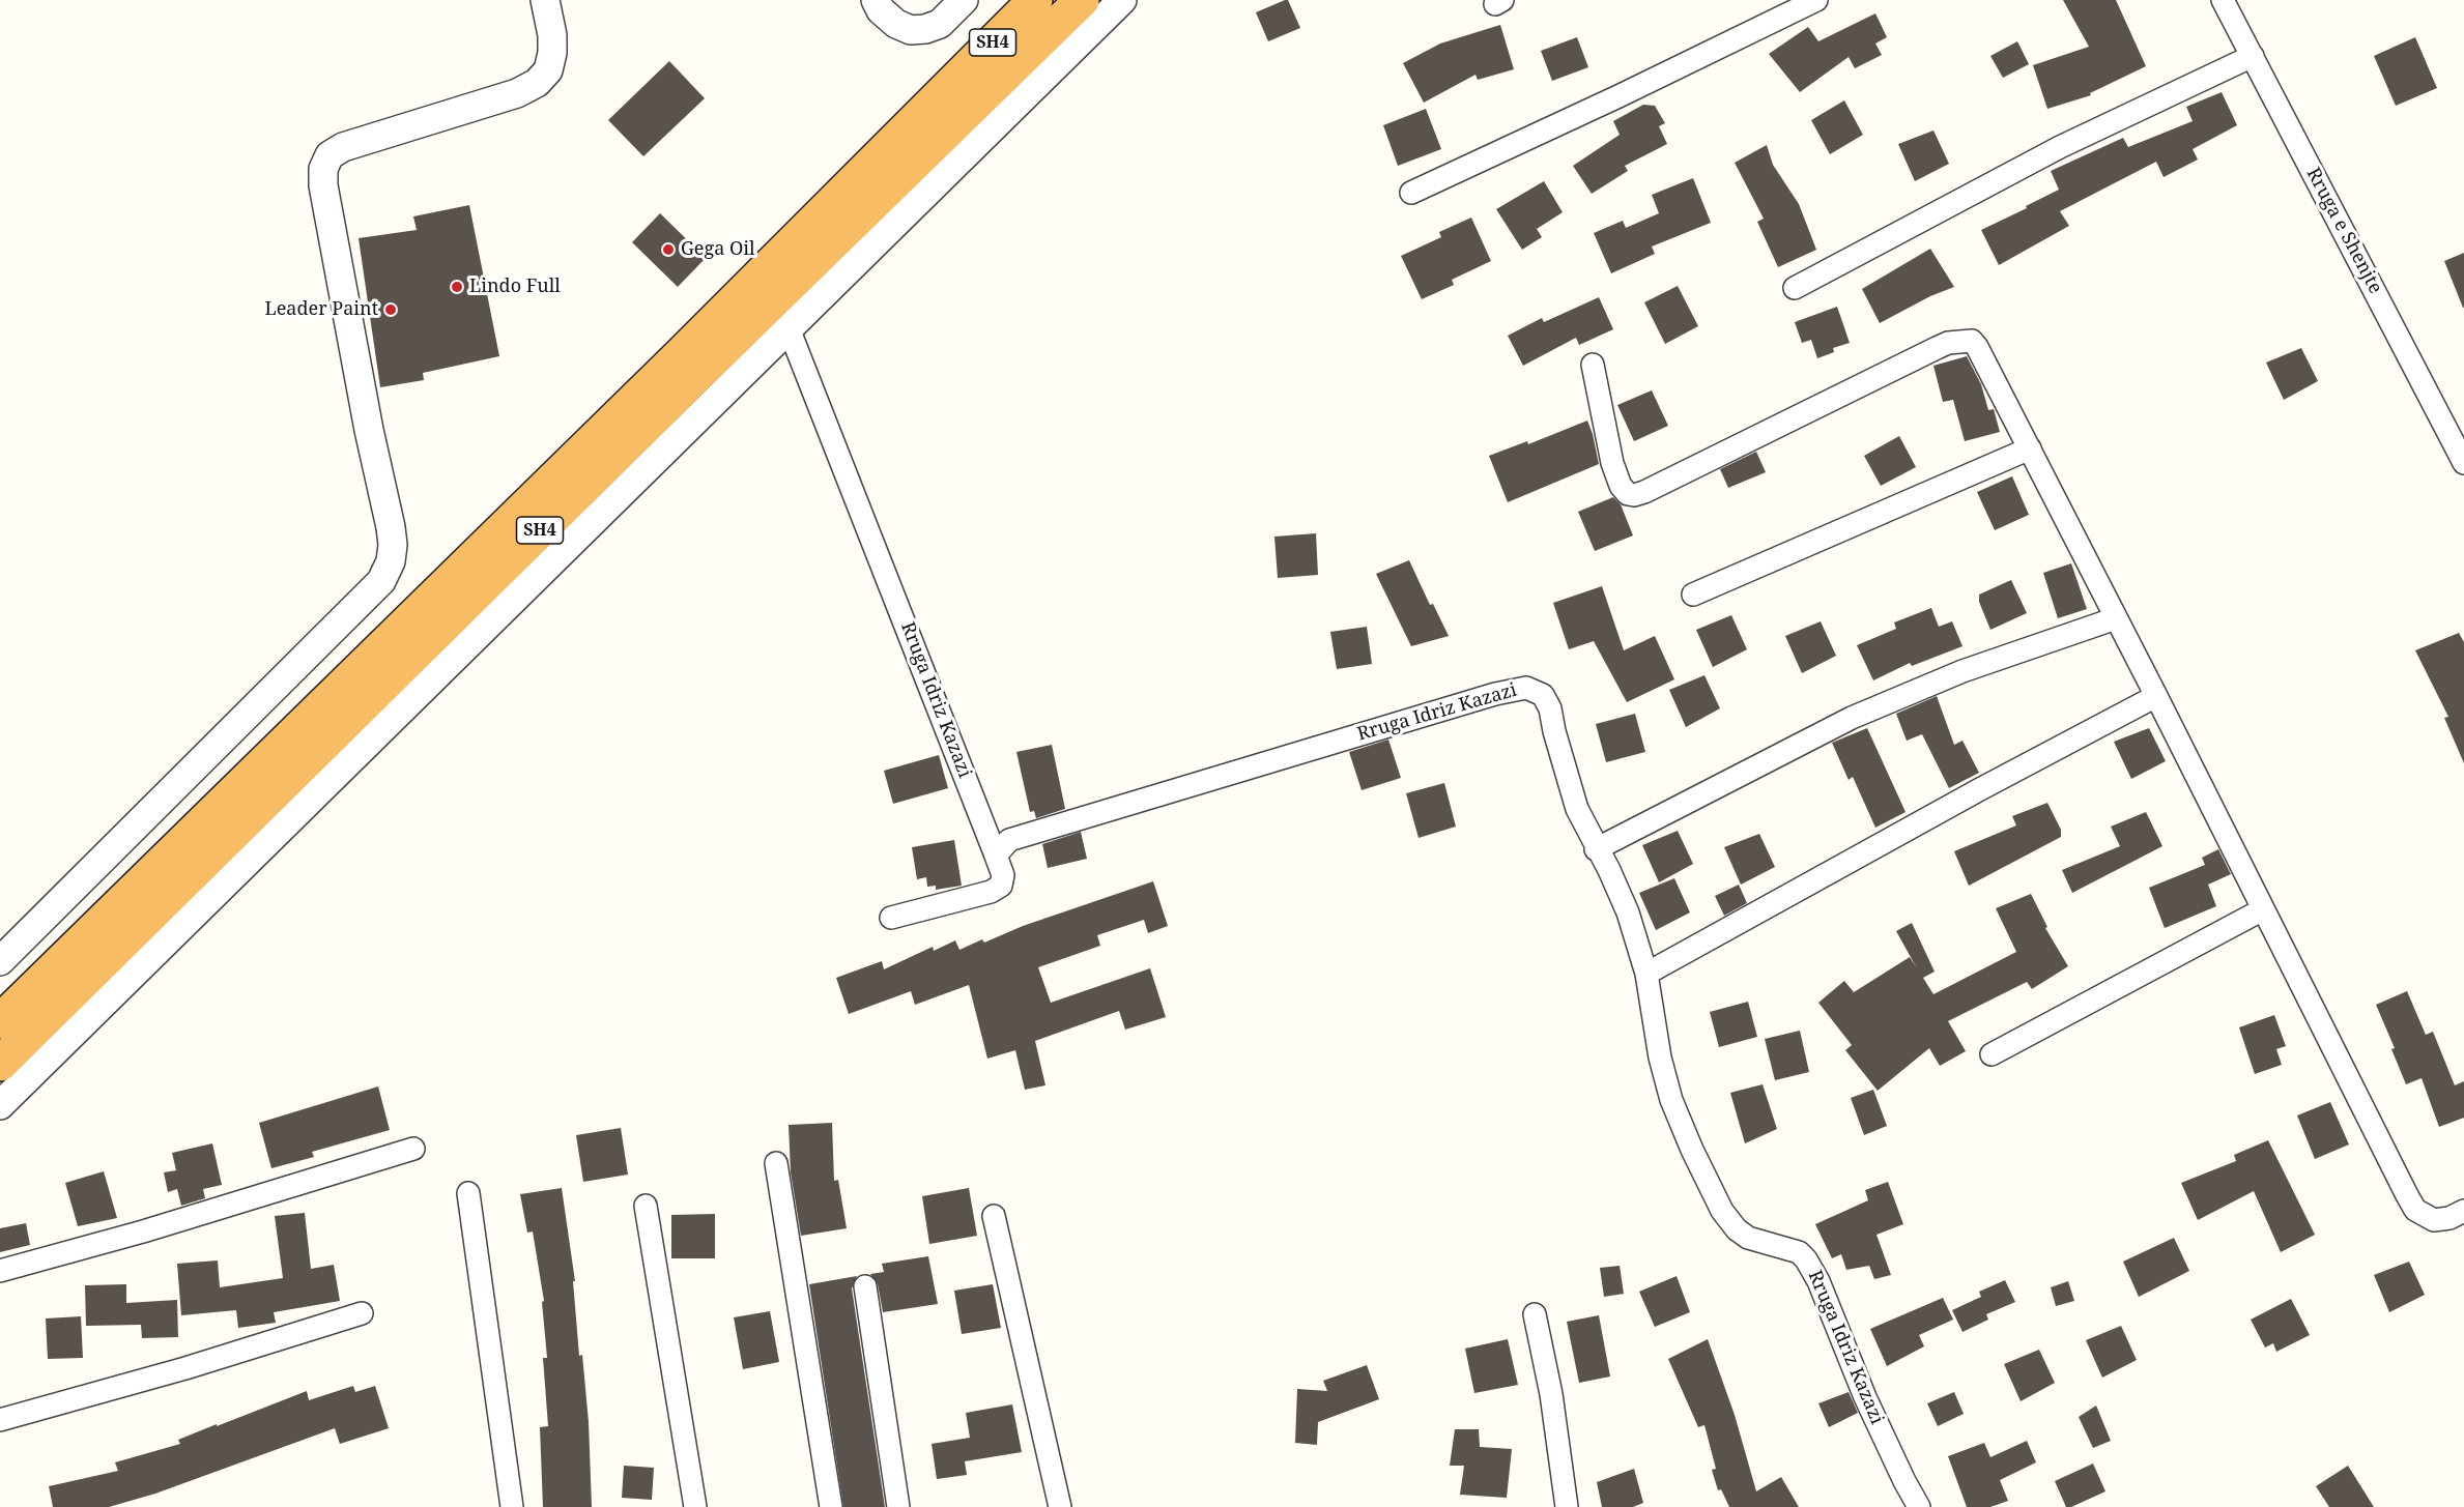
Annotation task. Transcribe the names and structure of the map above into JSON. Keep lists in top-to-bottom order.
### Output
{
  "streets": {
    "highway": ["SH4"],
    "street": ["Rruga e Shenjte", "Rruga Idriz Kazazi"]
  },
  "places": ["Gega Oil", "Lindo Full", "Leader Paint"]
}
